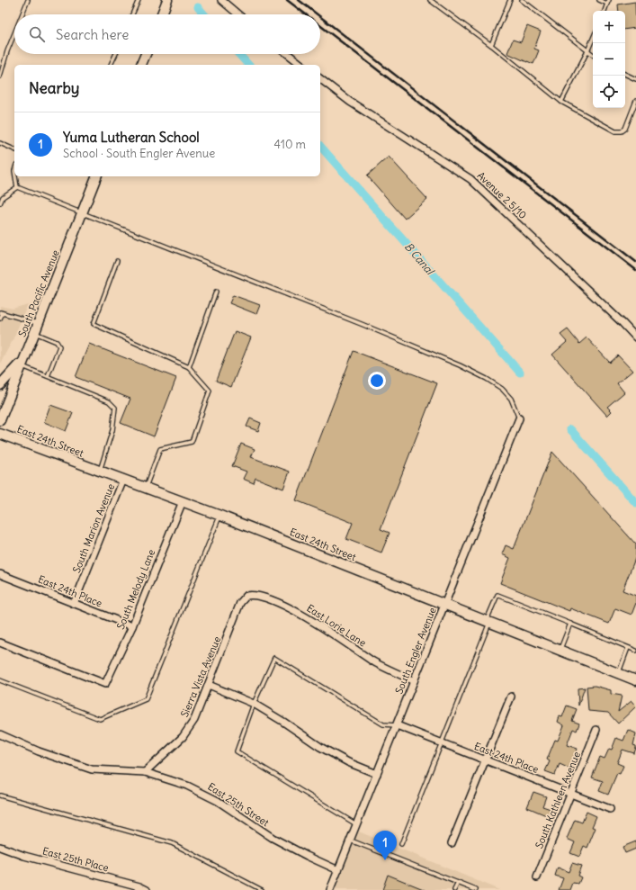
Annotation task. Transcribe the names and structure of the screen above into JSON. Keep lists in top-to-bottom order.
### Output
{
  "streets": {
    "main road": ["South Pacific Avenue", "East 24th Street"],
    "street": [
      "Avenue 2 5/10",
      "South Marion Avenue",
      "South Melody Lane",
      "East 24th Place",
      "East Lorie Lane",
      "South Engler Avenue",
      "Sierra Vista Avenue",
      "South Kathleen Avenue",
      "East 25th Street",
      "East 25th Place"
    ]
  },
  "crossings": [
    ["East 24th Street", "South Marion Avenue"],
    ["East 24th Street", "South Melody Lane"],
    ["East 24th Street", "South Engler Avenue"],
    ["South Marion Avenue", "East 24th Place"],
    ["South Melody Lane", "East 24th Place"],
    ["East 24th Place", "South Engler Avenue"],
    ["East 24th Place", "South Kathleen Avenue"],
    ["East Lorie Lane", "South Engler Avenue"],
    ["East Lorie Lane", "Sierra Vista Avenue"],
    ["South Engler Avenue", "East 25th Street"],
    ["Sierra Vista Avenue", "East 25th Street"]
  ],
  "water": ["B Canal"],
  "page": {
    "map_buttons": ["+", "−"],
    "search": "Search here",
    "heading": "Nearby",
    "list": [
      {
        "mark": "1",
        "name": "Yuma Lutheran School",
        "note": "School · South Engler Avenue",
        "value": "410 m"
      }
    ],
    "pins": "1"
  }
}
